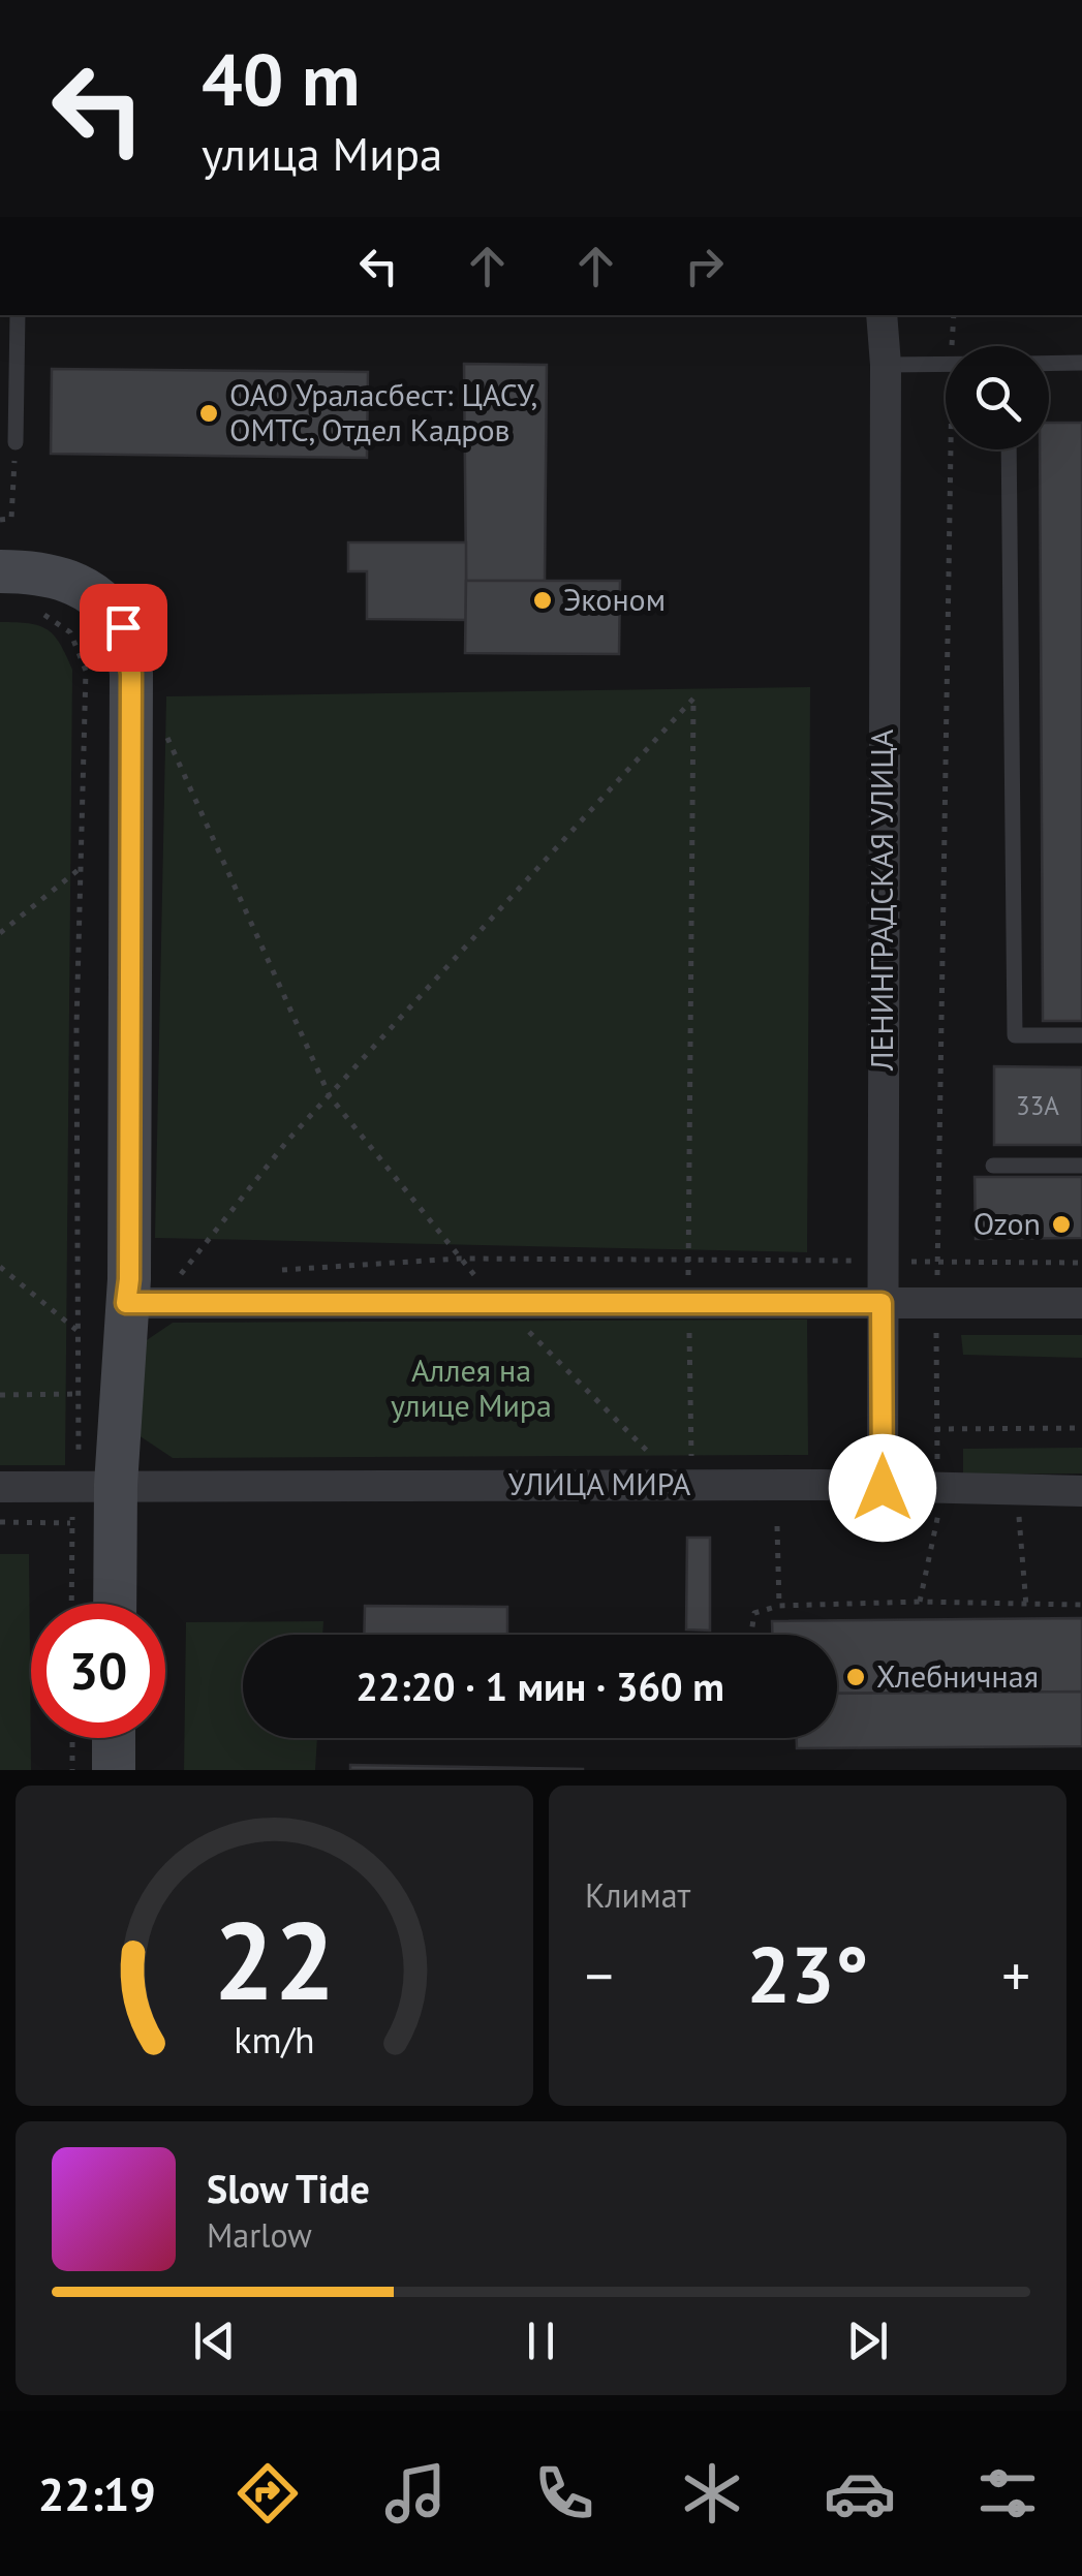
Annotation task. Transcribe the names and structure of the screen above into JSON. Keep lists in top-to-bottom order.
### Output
{
  "streets": {
    "street": ["ЛЕНИНГРАДСКАЯ УЛИЦА", "УЛИЦА МИРА"]
  },
  "crossings": [
    ["ЛЕНИНГРАДСКАЯ УЛИЦА", "УЛИЦА МИРА"]
  ],
  "parks": ["Аллея на улице Мира"],
  "places": [
    "ОАО Ураласбест: ЦАСУ, ОМТС, Отдел Кадров",
    "Эконом",
    "Ozon",
    "Хлебничная"
  ],
  "house_numbers": ["33А"],
  "page": {
    "turn": ["40 m", "улица Мира"],
    "limit": "30",
    "trip": "22:20 · 1 мин · 360 m",
    "tile": "Климат",
    "heat": ["−", "23°", "+"],
    "song": ["Slow Tide", "Marlow"],
    "tabs": "22:19",
    "gauge": ["22", "km/h"]
  }
}
